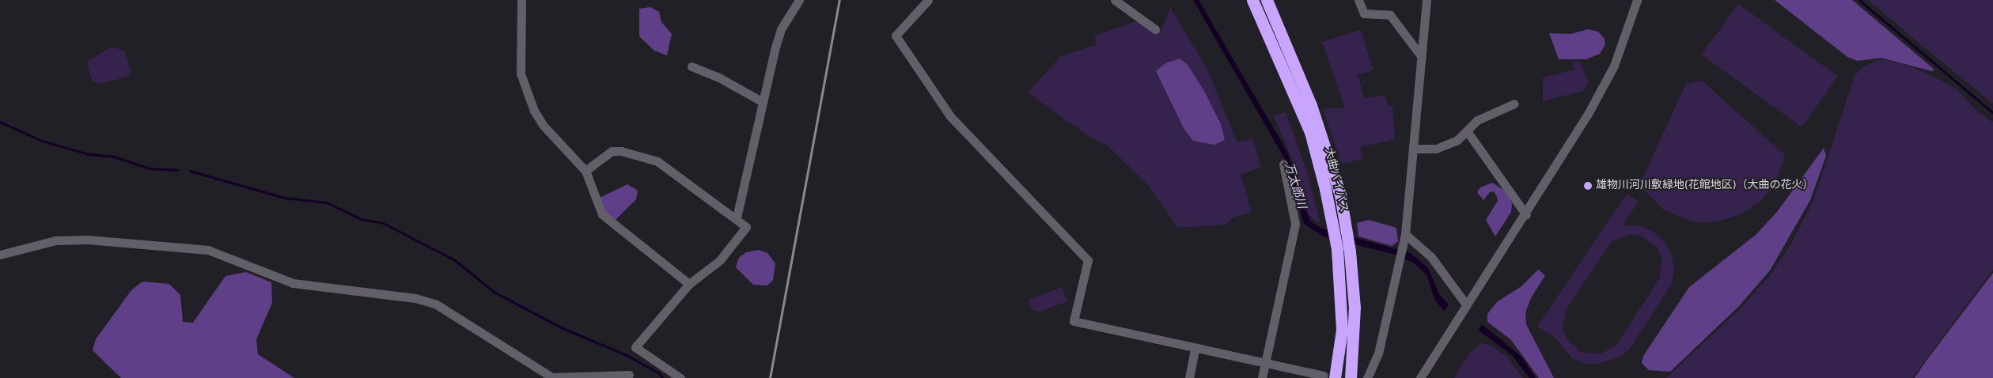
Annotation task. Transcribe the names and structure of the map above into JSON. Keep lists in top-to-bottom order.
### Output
{
  "streets": {
    "highway": ["大曲バイパス"]
  },
  "water": ["万太郎川"],
  "places": ["雄物川河川敷緑地(花館地区)（大曲の花火）"]
}
